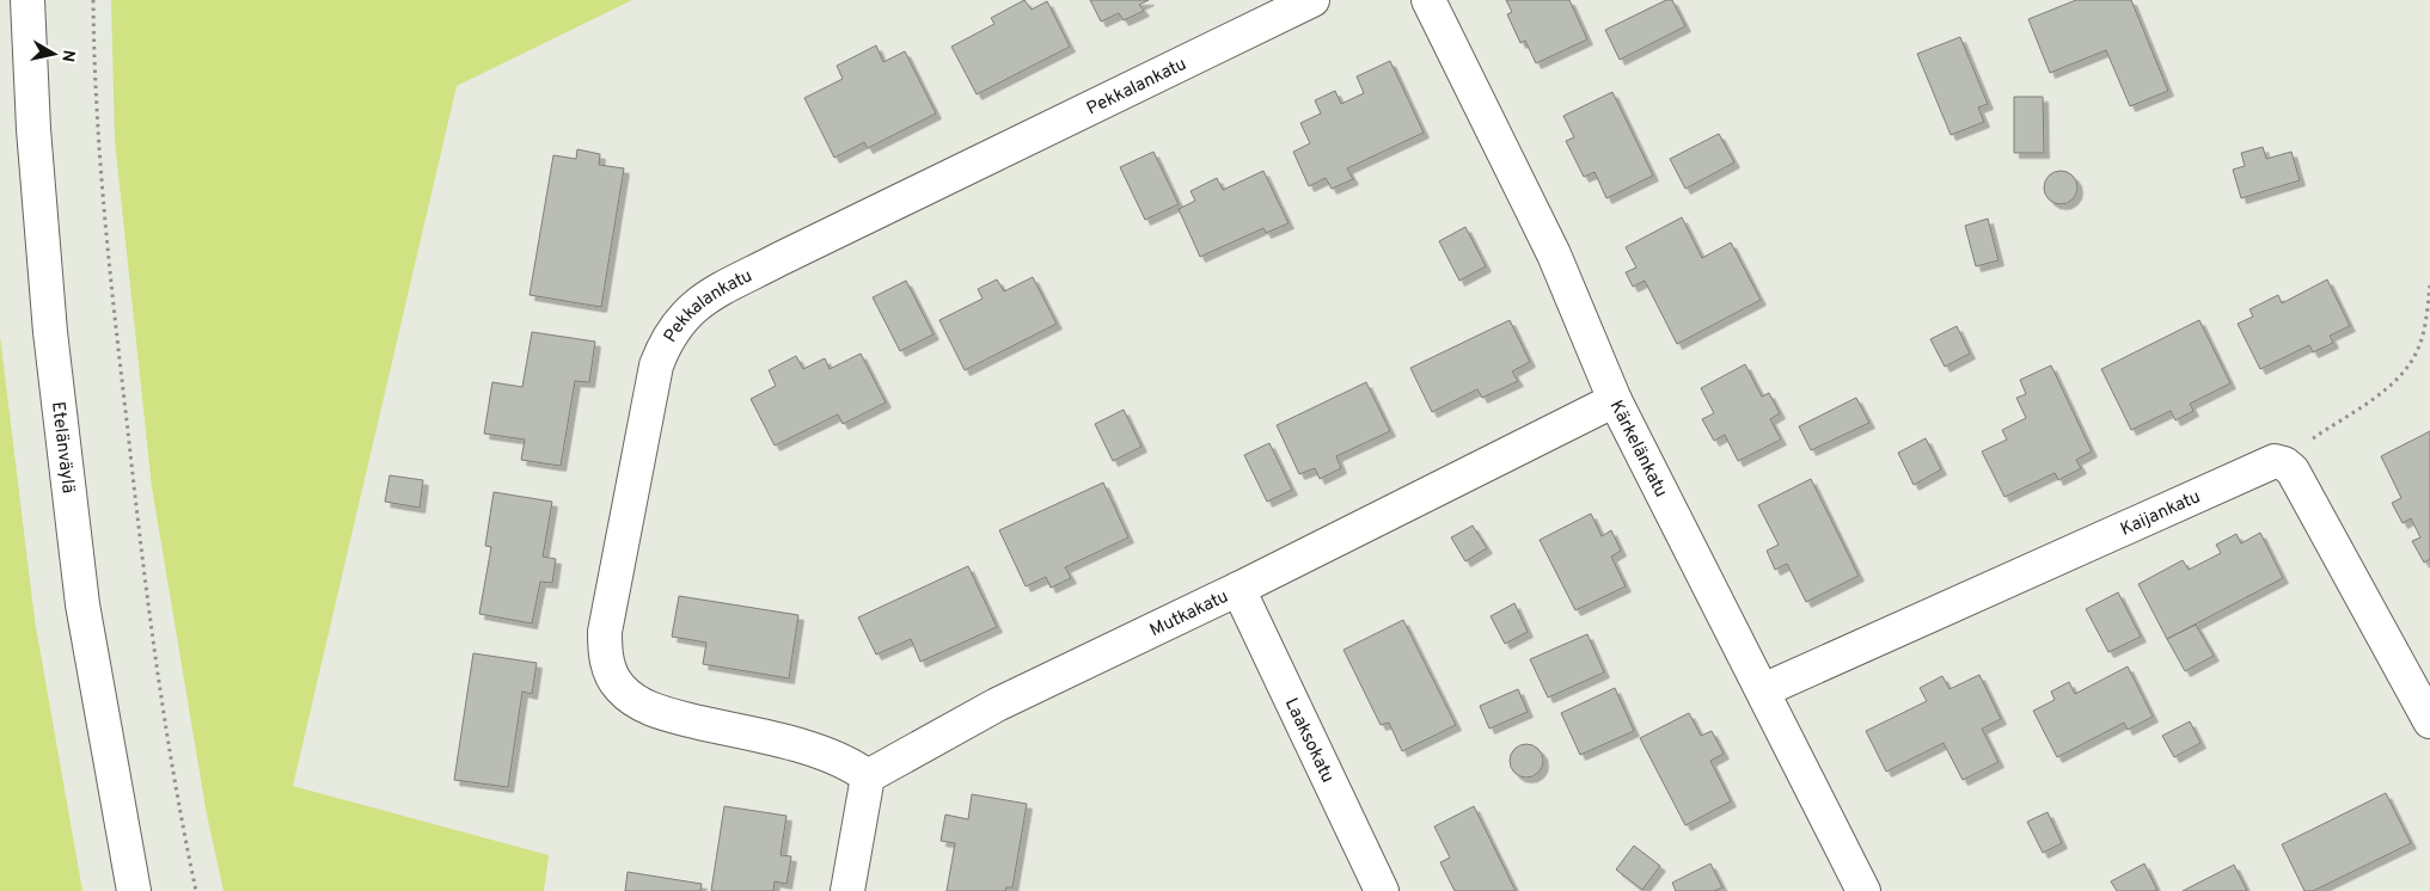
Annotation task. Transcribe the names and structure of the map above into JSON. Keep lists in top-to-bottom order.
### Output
{
  "streets": {
    "street": [
      "Pekkalankatu",
      "Etelänväylä",
      "Kärkelänkatu",
      "Kaijankatu",
      "Mutkakatu",
      "Laaksokatu"
    ]
  },
  "crossings": [
    ["Pekkalankatu", "Mutkakatu"],
    ["Kärkelänkatu", "Kaijankatu"],
    ["Kärkelänkatu", "Mutkakatu"],
    ["Mutkakatu", "Laaksokatu"]
  ],
  "north": "right"
}
